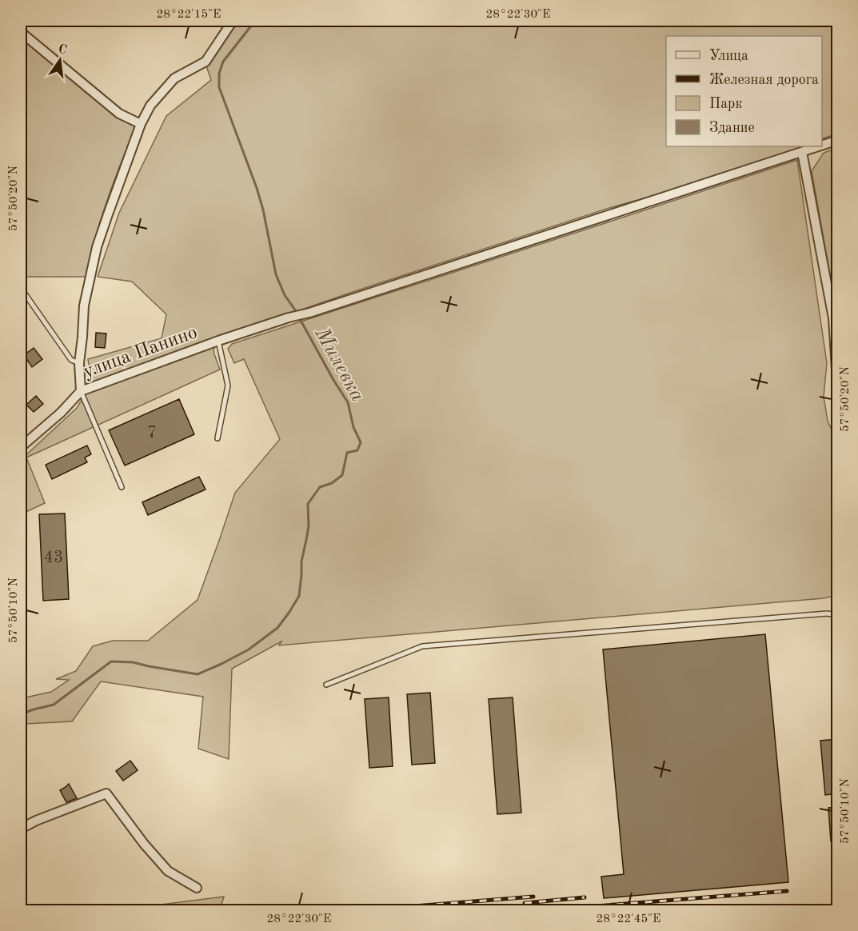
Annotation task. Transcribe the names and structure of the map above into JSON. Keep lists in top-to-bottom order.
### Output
{
  "streets": {
    "street": ["улица Панино"]
  },
  "water": ["Милевка"],
  "house_numbers": ["7", "43"],
  "legend": [
    "Улица",
    "Железная дорога",
    "Парк",
    "Здание"
  ],
  "north": "top",
  "coordinates": [
    "28°22'15\"E",
    "28°22'30\"E",
    "57°50'20\"N",
    "57°50'10\"N",
    "28°22'45\"E"
  ]
}
